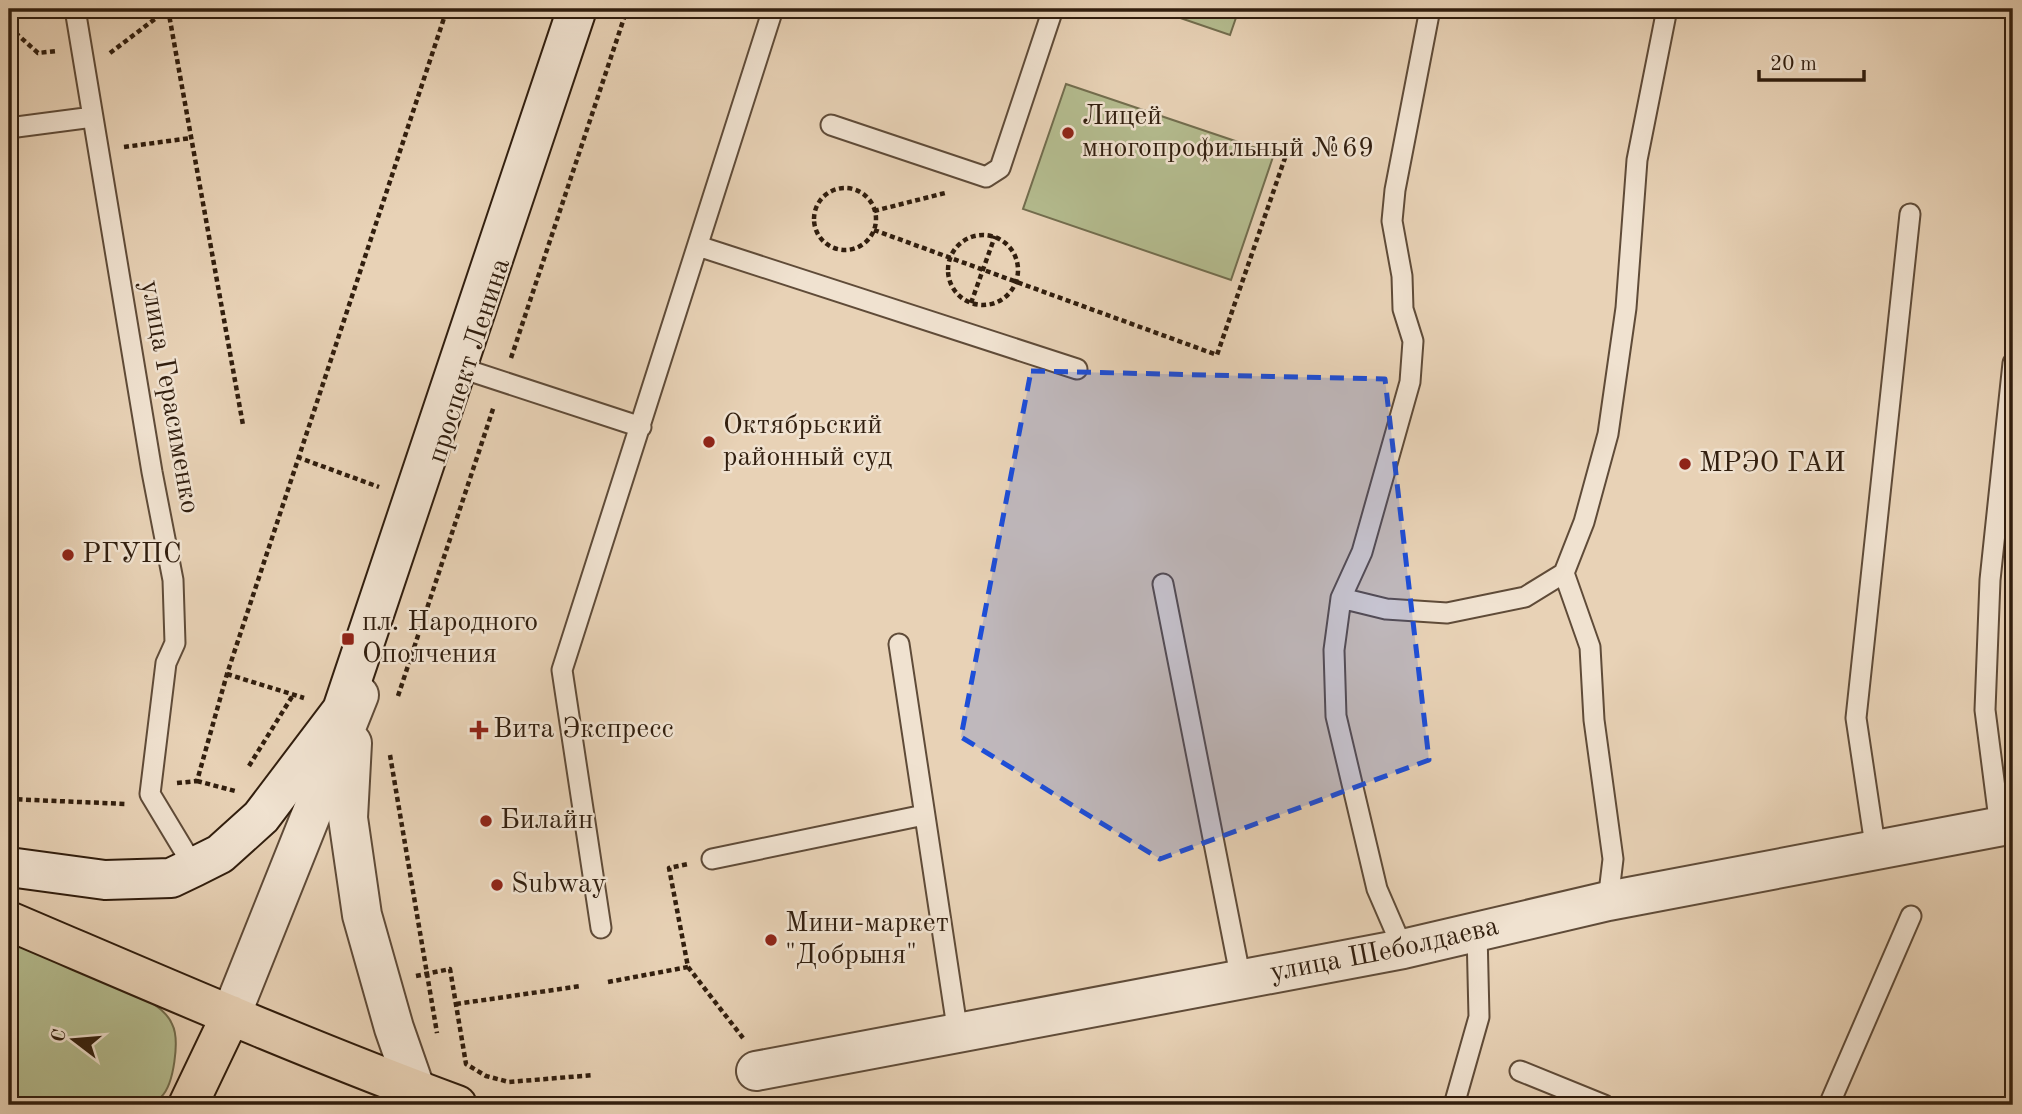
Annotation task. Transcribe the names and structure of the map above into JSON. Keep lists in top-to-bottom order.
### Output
{
  "streets": {
    "street": ["проспект Ленина", "улица Шеболдаева"],
    "lane": ["улица Герасименко"]
  },
  "places": {
    "other": [
      "Лицей многопрофильный №69",
      "Октябрьский районный суд",
      "МРЭО ГАИ",
      "РГУПС",
      "Билайн",
      "Subway",
      "Мини-маркет \"Добрыня\""
    ],
    "transit": ["пл. Народного Ополчения"],
    "health": ["Вита Экспресс"]
  },
  "scale_bar": "20 m",
  "north": "left"
}
